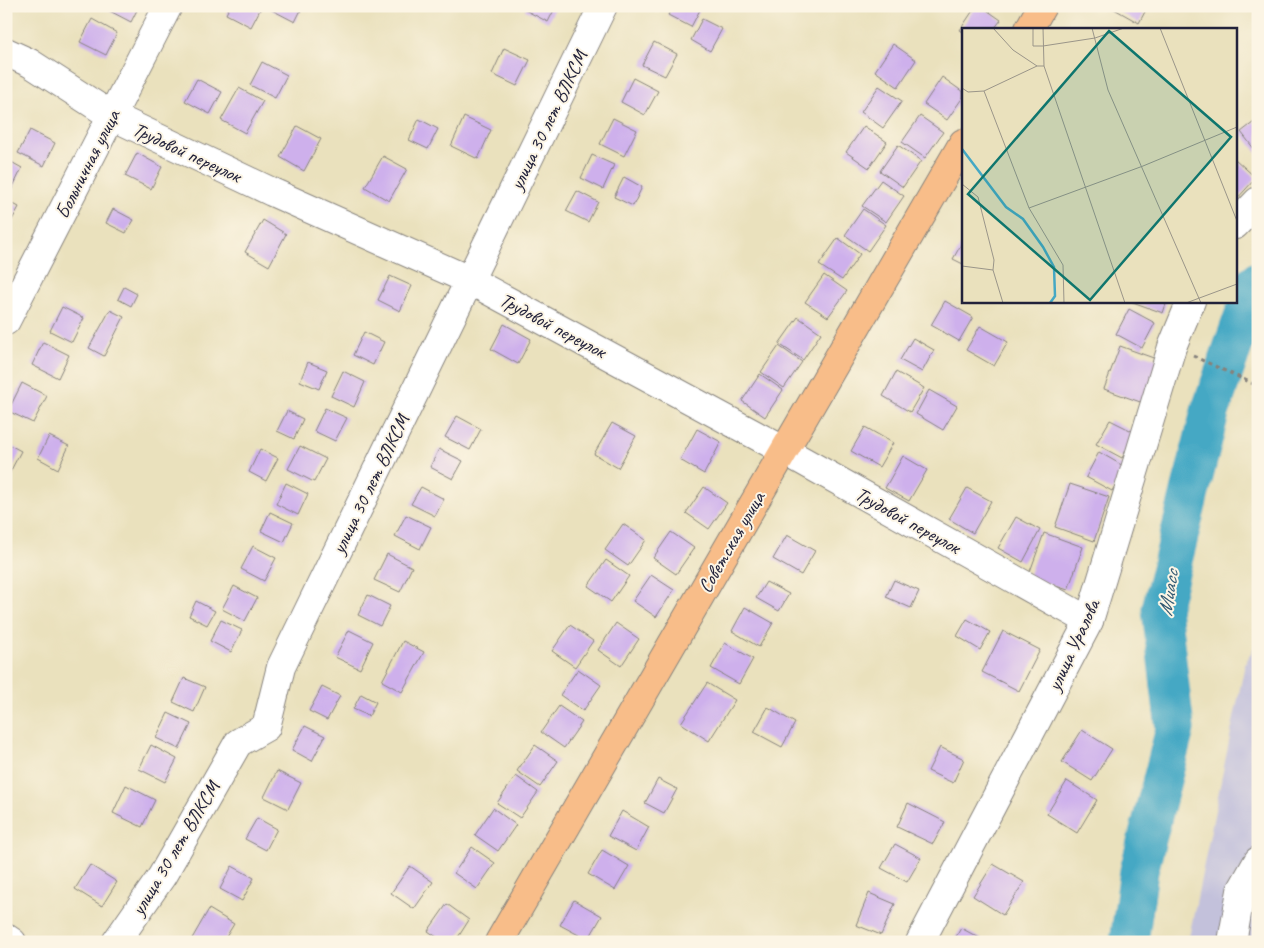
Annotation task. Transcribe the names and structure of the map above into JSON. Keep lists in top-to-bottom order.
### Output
{
  "streets": {
    "main road": ["Советская улица"],
    "street": [
      "улица 30 лет ВЛКСМ",
      "Трудовой переулок",
      "Больничная улица",
      "улица Уралова"
    ]
  },
  "crossings": [
    ["улица 30 лет ВЛКСМ", "Трудовой переулок"],
    ["Трудовой переулок", "Больничная улица"],
    ["Трудовой переулок", "Советская улица"],
    ["Трудовой переулок", "улица Уралова"]
  ],
  "water": ["Миасс"]
}
